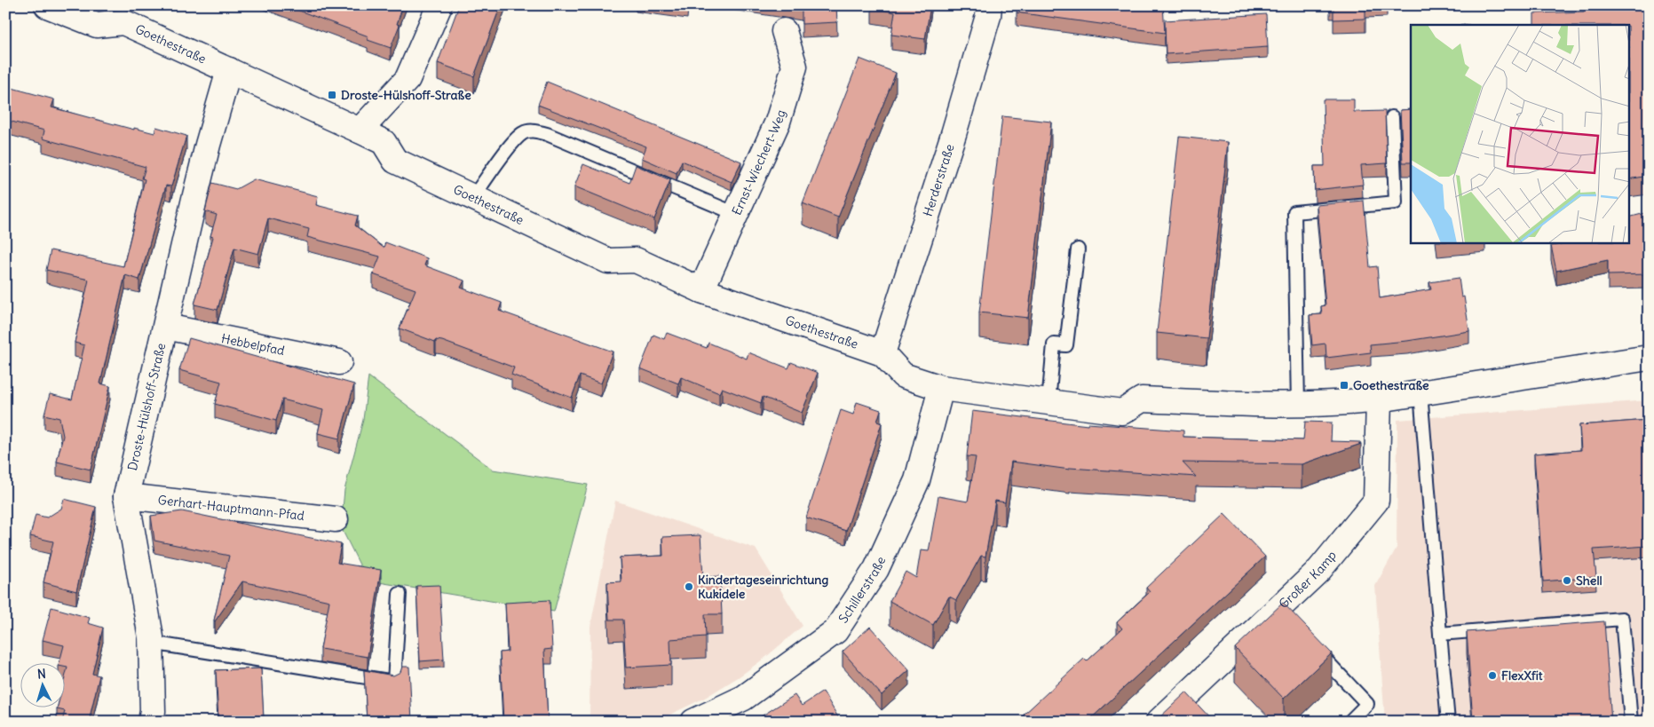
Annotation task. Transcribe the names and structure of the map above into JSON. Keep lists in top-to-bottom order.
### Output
{
  "streets": {
    "street": [
      "Goethestraße",
      "Ernst-Wiechert-Weg",
      "Herderstraße",
      "Hebbelpfad",
      "Droste-Hülshoff-Straße",
      "Gerhart-Hauptmann-Pfad",
      "Großer Kamp",
      "Schillerstraße"
    ]
  },
  "crossings": [
    ["Goethestraße", "Ernst-Wiechert-Weg"],
    ["Goethestraße", "Herderstraße"],
    ["Goethestraße", "Droste-Hülshoff-Straße"],
    ["Goethestraße", "Großer Kamp"],
    ["Goethestraße", "Schillerstraße"],
    ["Hebbelpfad", "Droste-Hülshoff-Straße"],
    ["Droste-Hülshoff-Straße", "Gerhart-Hauptmann-Pfad"]
  ],
  "places": {
    "transit": ["Droste-Hülshoff-Straße", "Goethestraße"],
    "other": ["Shell", "Kindertageseinrichtung Kukidele", "FlexXfit"]
  },
  "north": "top"
}
